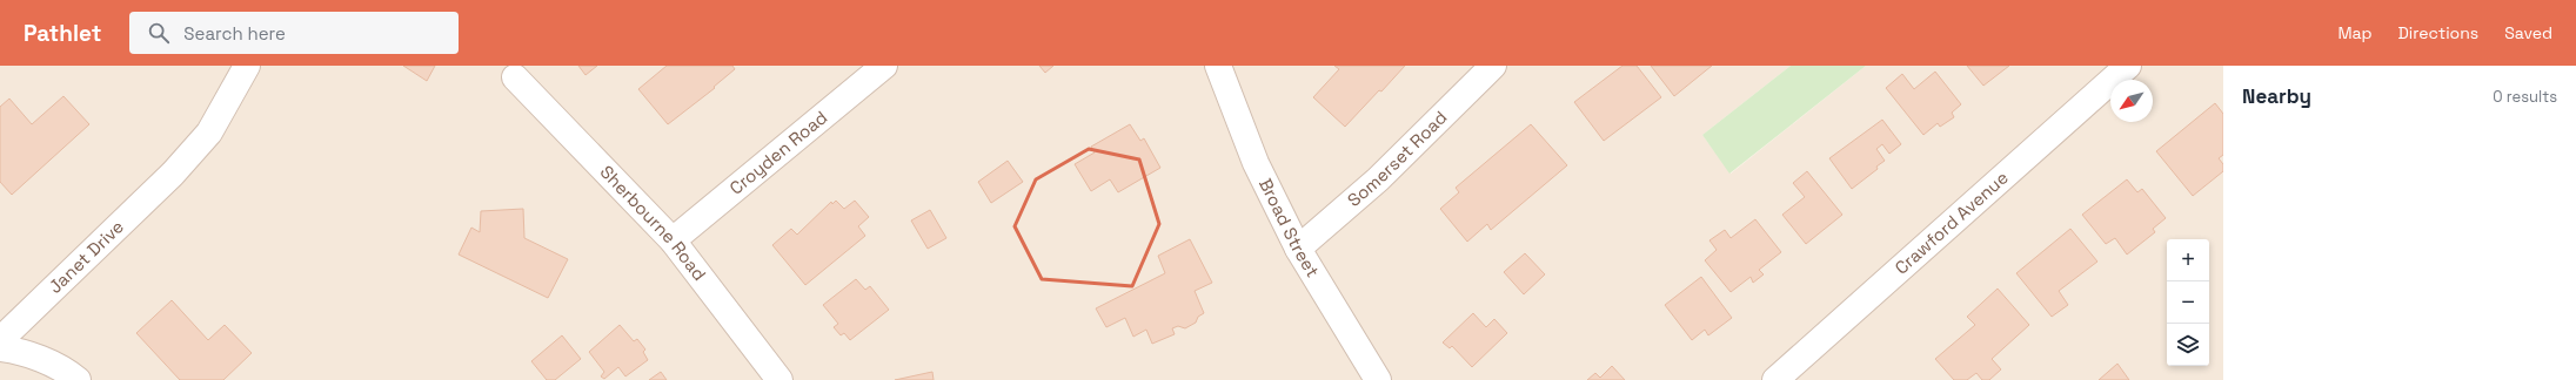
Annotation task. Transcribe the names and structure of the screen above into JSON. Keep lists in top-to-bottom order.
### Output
{
  "streets": {
    "street": [
      "Croyden Road",
      "Somerset Road",
      "Crawford Avenue",
      "Sherbourne Road",
      "Broad Street",
      "Janet Drive"
    ]
  },
  "crossings": [
    ["Croyden Road", "Sherbourne Road"],
    ["Somerset Road", "Broad Street"]
  ],
  "north": "bottom left",
  "page": {
    "header": "Pathlet",
    "search": "Search here",
    "nav": ["Map", "Directions", "Saved"],
    "heading": ["Nearby", "0 results"],
    "map_buttons": ["+", "−"]
  }
}
